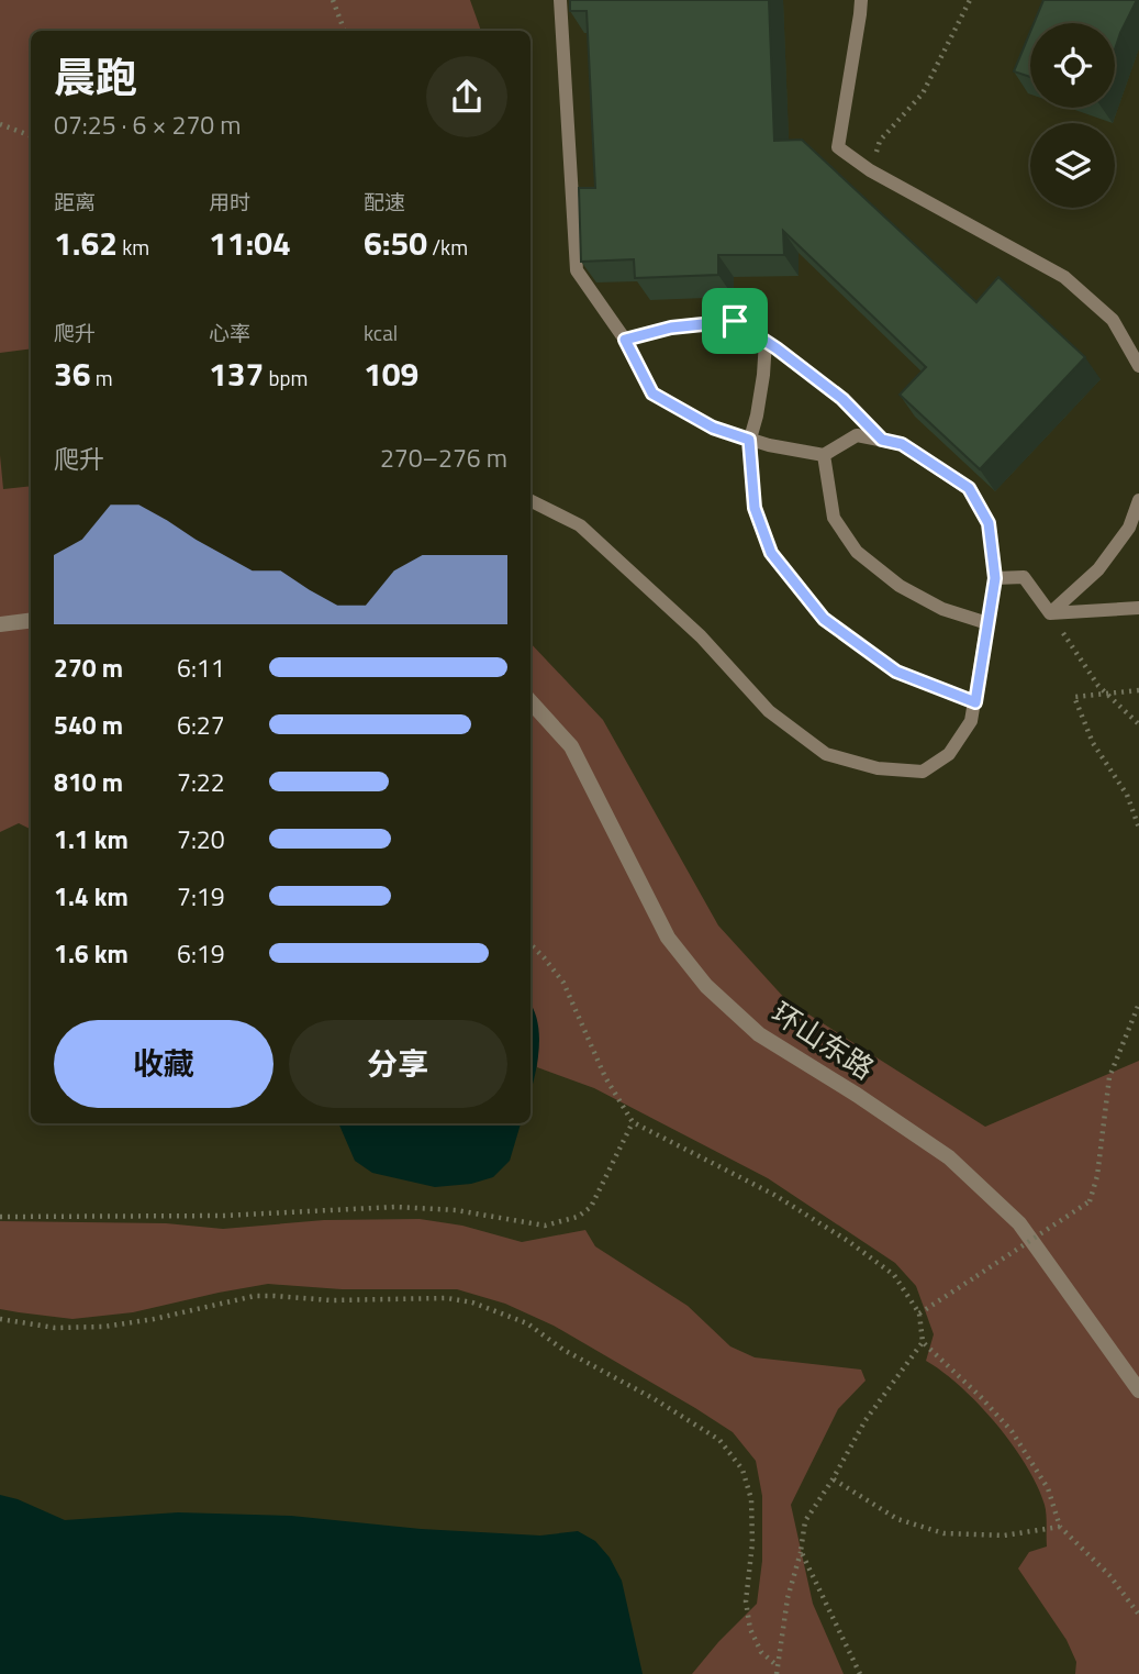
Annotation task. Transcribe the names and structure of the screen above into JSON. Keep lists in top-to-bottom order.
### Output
{
  "streets": {
    "street": ["环山东路"]
  },
  "page": {
    "heading": ["晨跑", "07:25 · 6 × 270 m"],
    "stats": [
      ["距离", "1.62 km"],
      ["用时", "11:04"],
      ["配速", "6:50 /km"],
      ["爬升", "36 m"],
      ["心率", "137 bpm"],
      ["kcal", "109"]
    ],
    "chart": ["爬升", "270–276 m"],
    "list": [
      {
        "name": "270 m",
        "note": "6:11"
      },
      {
        "name": "540 m",
        "note": "6:27"
      },
      {
        "name": "810 m",
        "note": "7:22"
      },
      {
        "name": "1.1 km",
        "note": "7:20"
      },
      {
        "name": "1.4 km",
        "note": "7:19"
      },
      {
        "name": "1.6 km",
        "note": "6:19"
      }
    ],
    "buttons": ["收藏", "分享"]
  }
}
